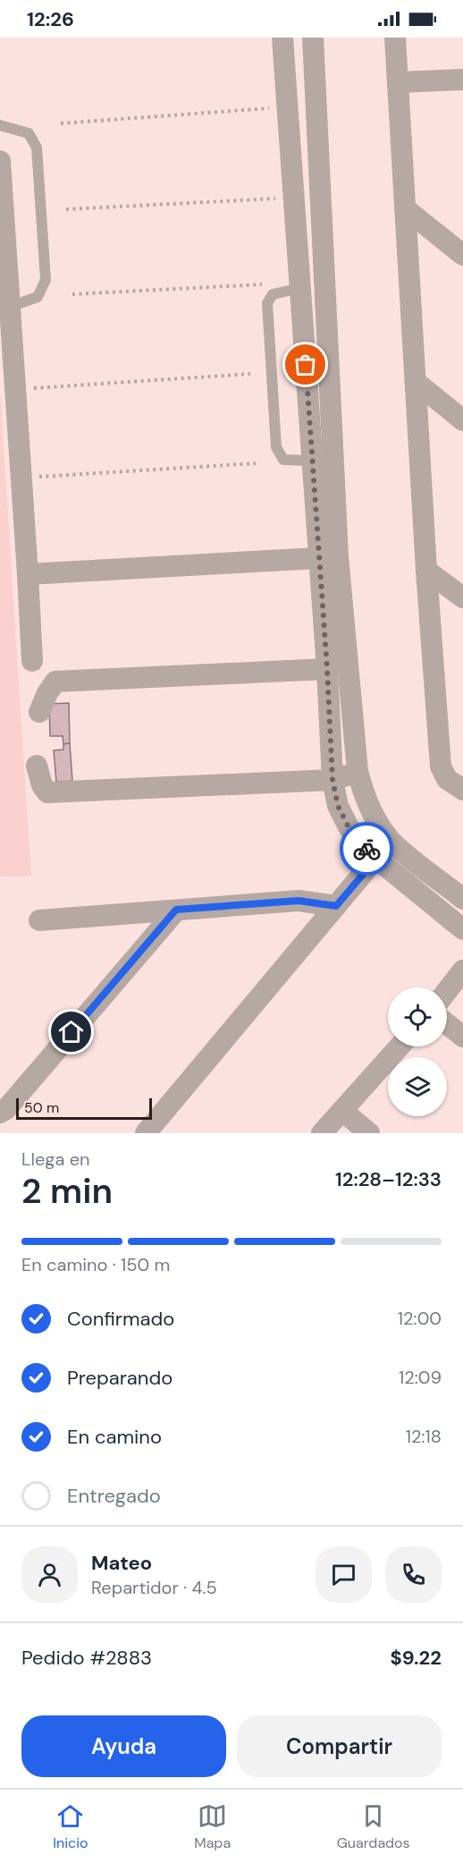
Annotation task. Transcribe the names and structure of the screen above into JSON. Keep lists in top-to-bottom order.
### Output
{
  "scale_bar": "50 m",
  "page": {
    "status": "12:26",
    "scale": "50 m",
    "heading": ["2 min", "Llega en", "12:28–12:33"],
    "panel": [
      "Mateo",
      "Repartidor · 4.5",
      "Pedido #2883",
      "$9.22"
    ],
    "bar": "En camino · 150 m",
    "list": [
      ["Confirmado", "12:00"],
      ["Preparando", "12:09"],
      ["En camino", "12:18"],
      "Entregado"
    ],
    "buttons": ["Ayuda", "Compartir"],
    "tabs": ["Inicio", "Mapa", "Guardados"]
  }
}
